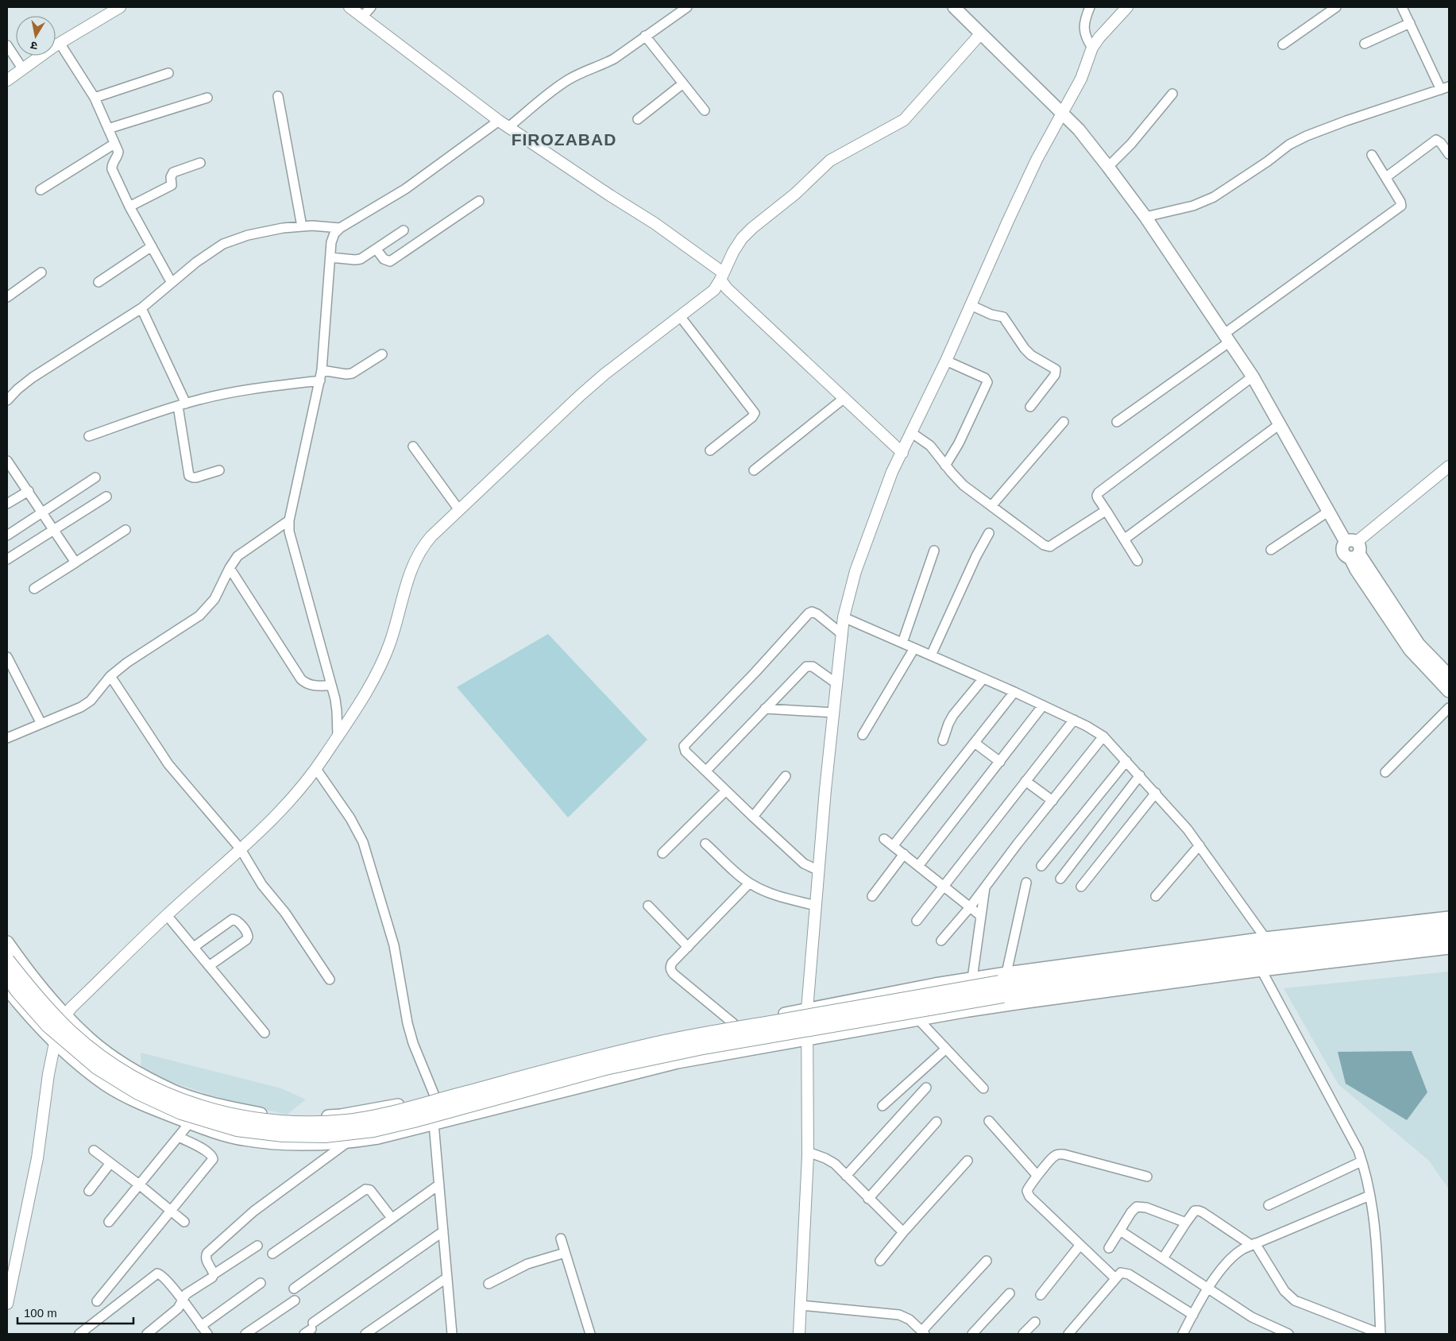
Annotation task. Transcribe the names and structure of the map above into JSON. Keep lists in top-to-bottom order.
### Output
{
  "districts": ["FIROZABAD"],
  "scale_bar": "100 m",
  "north": "bottom"
}
